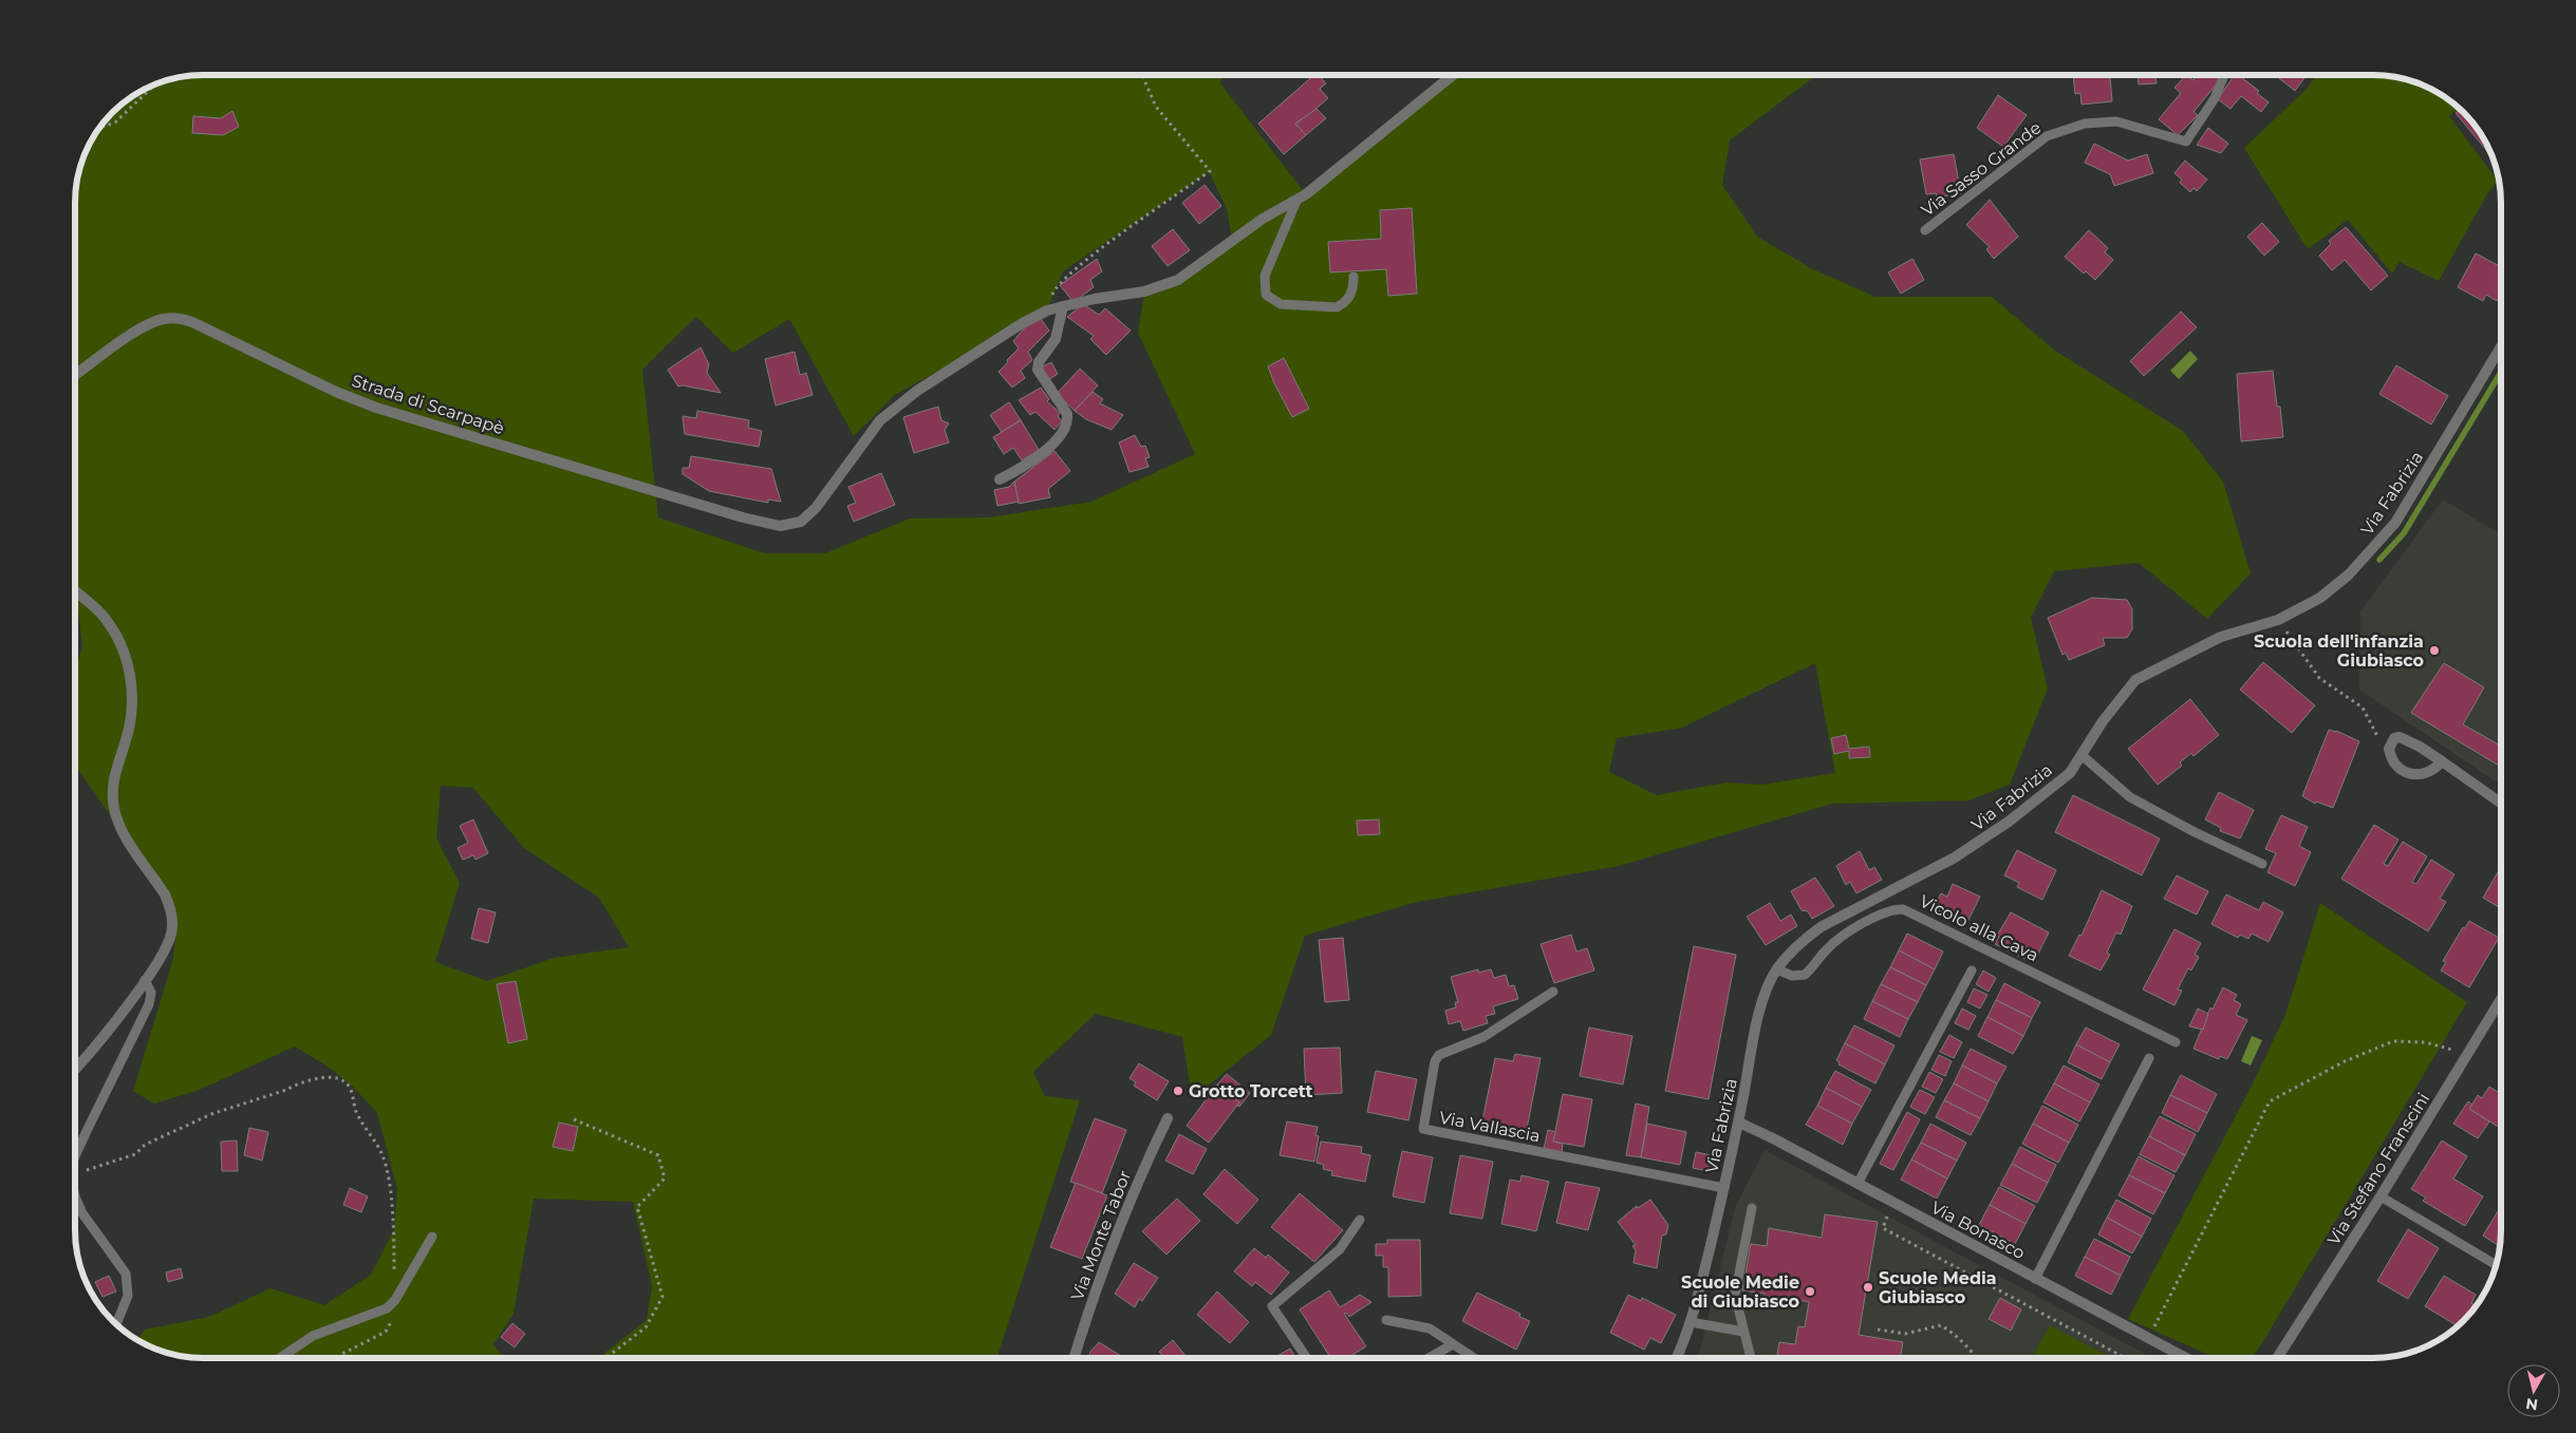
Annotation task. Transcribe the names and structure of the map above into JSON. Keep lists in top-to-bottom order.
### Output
{
  "streets": {
    "street": [
      "Strada di Scarpapè",
      "Via Fabrizia",
      "Via Stefano Franscini",
      "Via Bonasco",
      "Via Monte Tabor"
    ],
    "lane": ["Via Sasso Grande", "Vicolo alla Cava", "Via Vallascia"]
  },
  "crossings": [
    ["Via Fabrizia", "Vicolo alla Cava"],
    ["Via Fabrizia", "Via Vallascia"],
    ["Via Fabrizia", "Via Bonasco"]
  ],
  "places": [
    "Scuola dell'infanzia Giubiasco",
    "Grotto Torcett",
    "Scuole Media Giubiasco",
    "Scuole Medie di Giubiasco"
  ],
  "north": "bottom"
}
